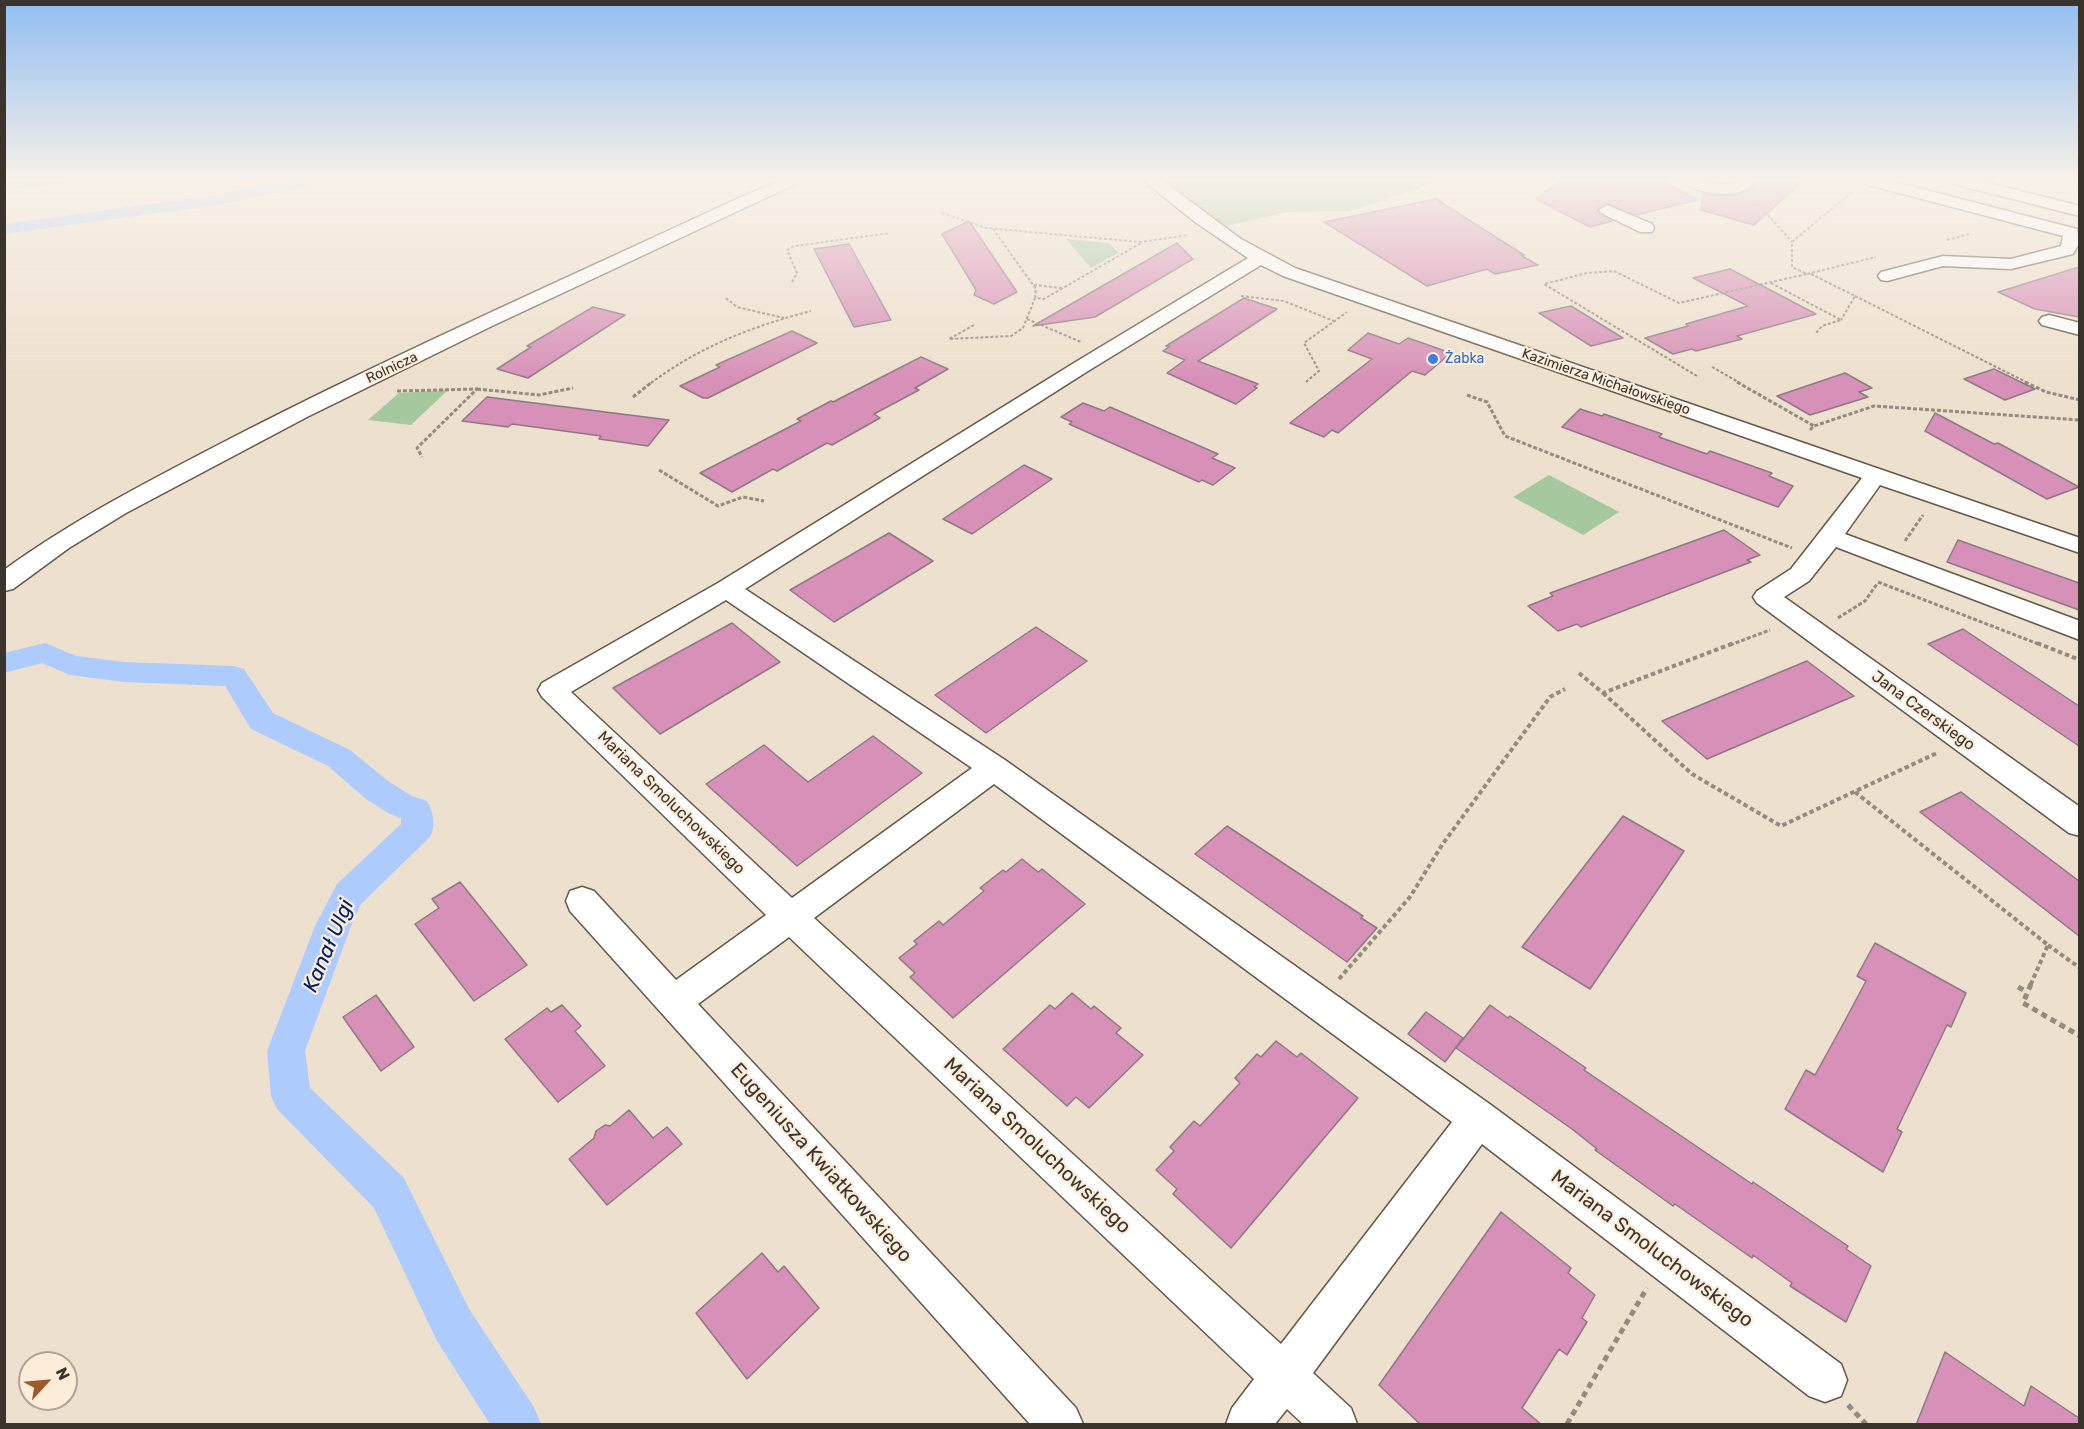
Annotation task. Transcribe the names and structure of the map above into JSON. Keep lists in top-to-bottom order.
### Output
{
  "streets": {
    "street": [
      "Rolnicza",
      "Kazimierza Michałowskiego",
      "Jana Czerskiego",
      "Mariana Smoluchowskiego",
      "Eugeniusza Kwiatkowskiego"
    ]
  },
  "water": ["Kanał Ulgi"],
  "places": ["Żabka"],
  "north": "top right"
}
